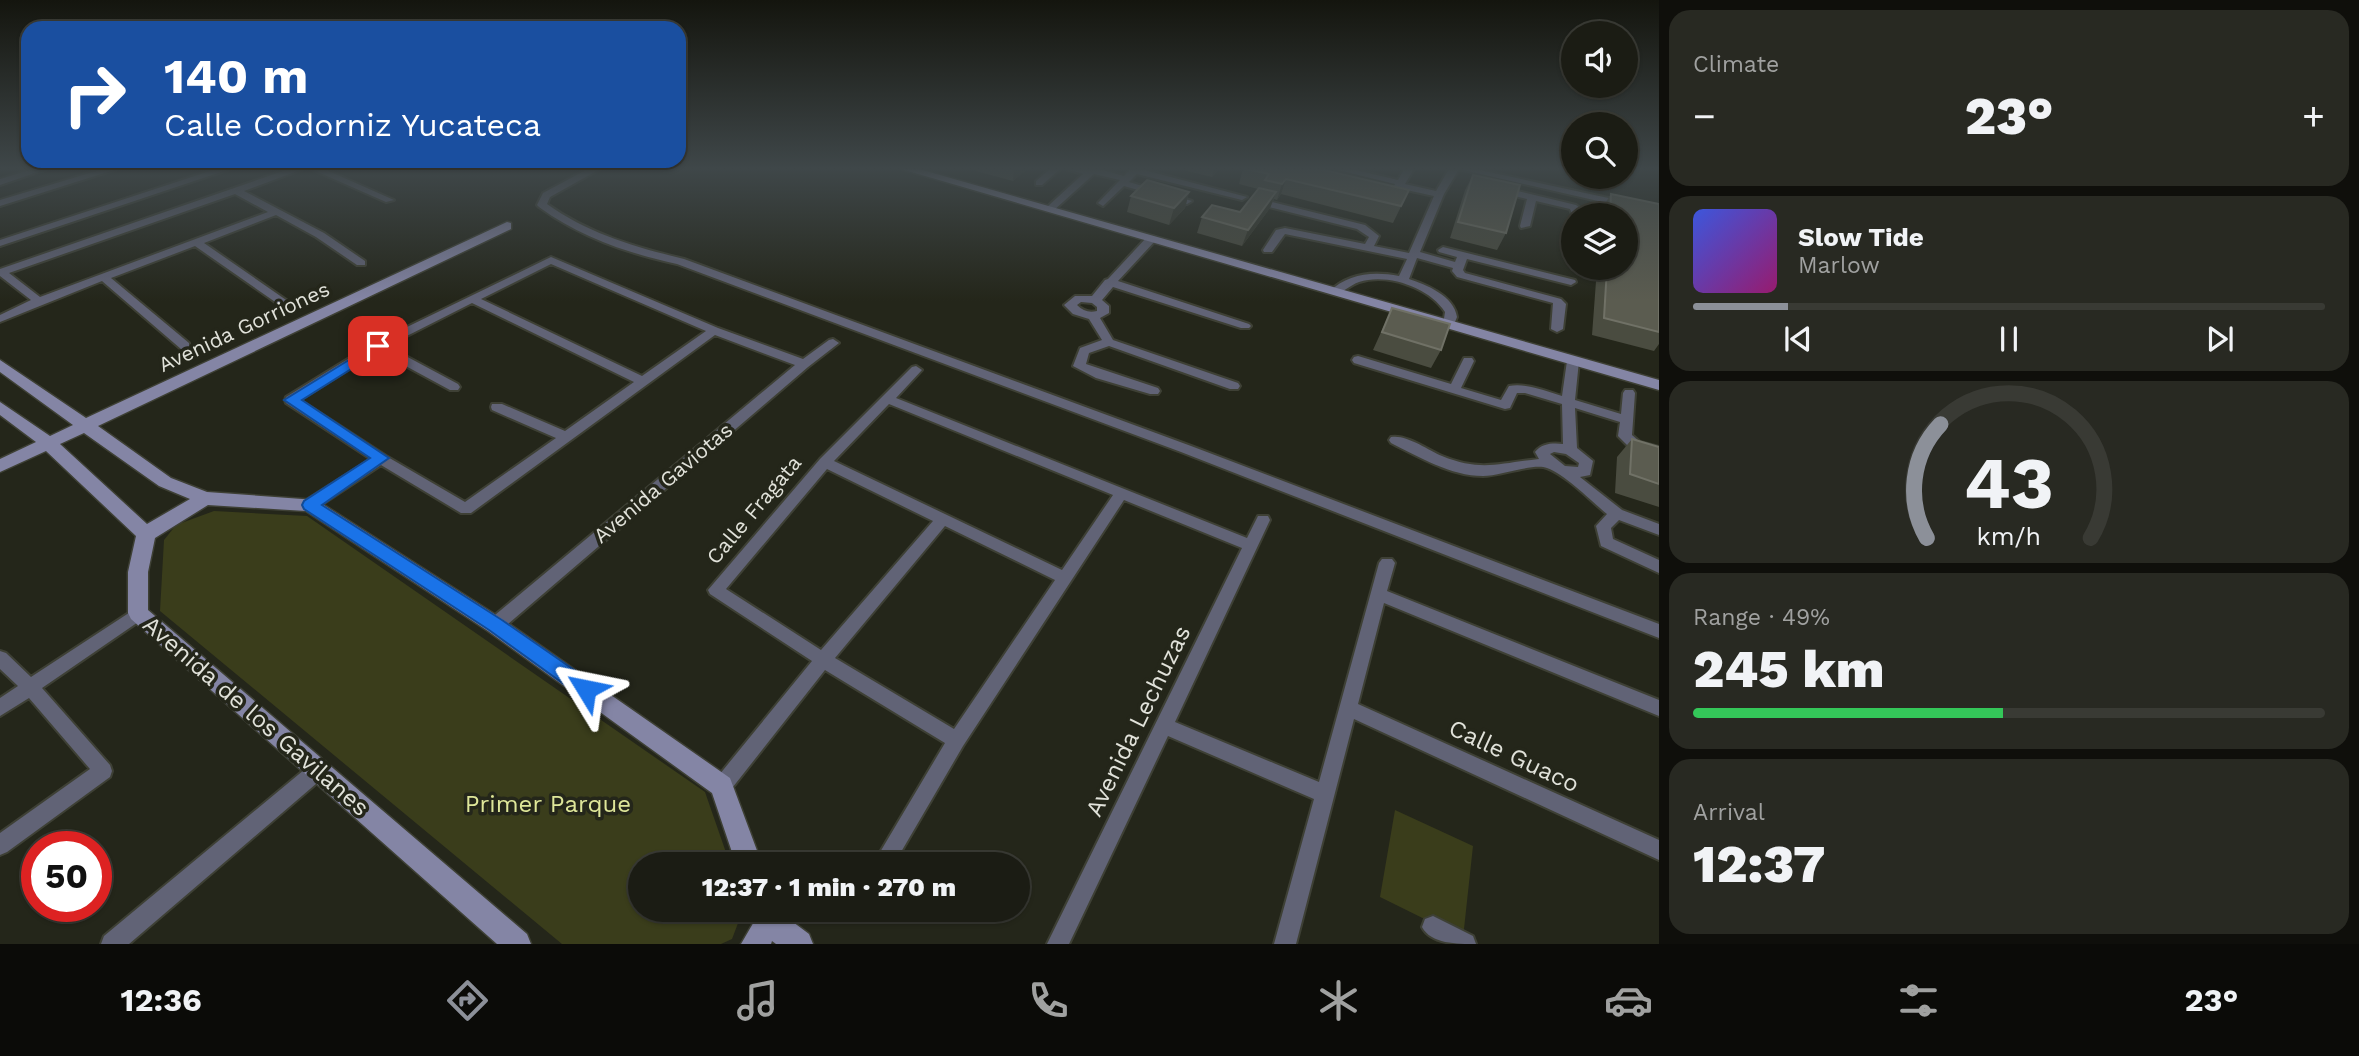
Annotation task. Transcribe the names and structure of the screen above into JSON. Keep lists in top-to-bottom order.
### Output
{
  "streets": {
    "main road": ["Avenida Gorriones", "Avenida de los Gavilanes"],
    "street": [
      "Avenida Gaviotas",
      "Calle Fragata",
      "Avenida Lechuzas",
      "Calle Guaco"
    ]
  },
  "parks": ["Primer Parque"],
  "page": {
    "tile": [
      "Climate",
      ["Range · 49%", "245 km"],
      ["Arrival", "12:37"]
    ],
    "turn": ["140 m", "Calle Codorniz Yucateca"],
    "heat": ["−", "23°", "+"],
    "song": ["Slow Tide", "Marlow"],
    "limit": "50",
    "trip": "12:37 · 1 min · 270 m",
    "tabs": ["12:36", "23°"],
    "gauge": ["43", "km/h"]
  }
}
